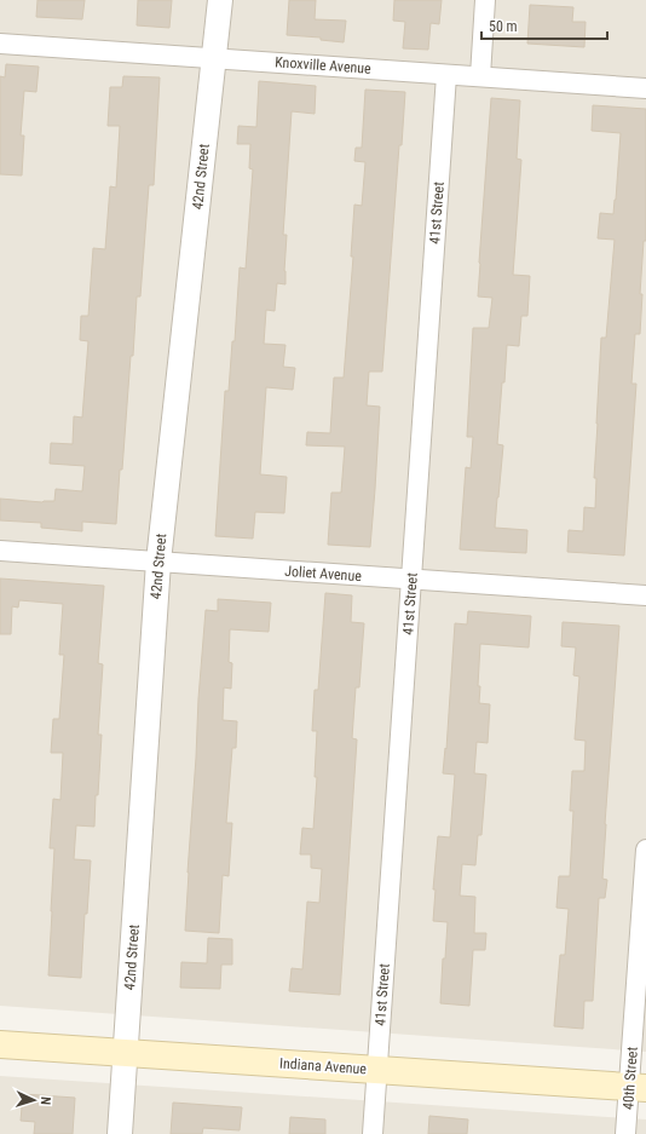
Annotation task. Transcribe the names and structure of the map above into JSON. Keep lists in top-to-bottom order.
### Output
{
  "streets": {
    "main road": ["Indiana Avenue"],
    "street": [
      "Knoxville Avenue",
      "42nd Street",
      "41st Street",
      "Joliet Avenue",
      "40th Street"
    ]
  },
  "crossings": [
    ["Knoxville Avenue", "42nd Street"],
    ["Knoxville Avenue", "41st Street"],
    ["42nd Street", "Joliet Avenue"],
    ["42nd Street", "Indiana Avenue"],
    ["41st Street", "Joliet Avenue"],
    ["41st Street", "Indiana Avenue"],
    ["Indiana Avenue", "40th Street"]
  ],
  "scale_bar": "50 m",
  "north": "right"
}
